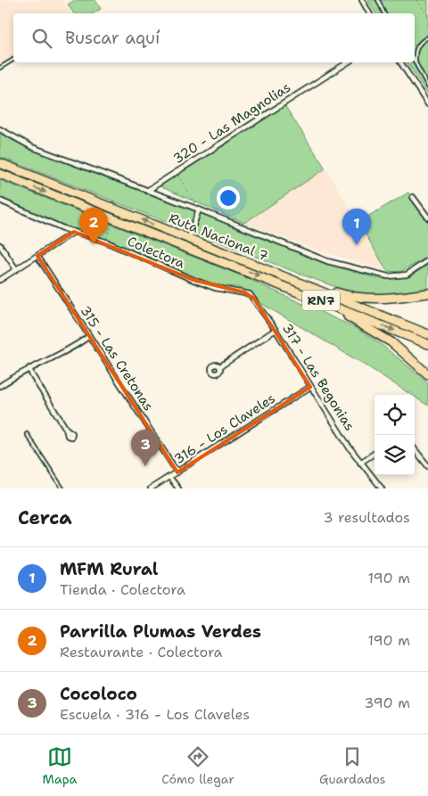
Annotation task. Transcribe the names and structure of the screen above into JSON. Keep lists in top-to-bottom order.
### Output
{
  "streets": {
    "highway": ["Ruta Nacional 7", "RN7"],
    "street": [
      "320 - Las Magnolias",
      "Colectora",
      "315 - Las Cretonas",
      "317 - Las Begonias",
      "316 - Los Claveles"
    ]
  },
  "crossings": [
    ["Ruta Nacional 7", "Colectora"],
    ["Colectora", "317 - Las Begonias"],
    ["315 - Las Cretonas", "316 - Los Claveles"],
    ["317 - Las Begonias", "316 - Los Claveles"]
  ],
  "page": {
    "search": "Buscar aquí",
    "pins": ["2", "1", "3"],
    "heading": ["Cerca", "3 resultados"],
    "list": [
      {
        "mark": "1",
        "name": "MFM Rural",
        "note": "Tienda · Colectora",
        "value": "190 m"
      },
      {
        "mark": "2",
        "name": "Parrilla Plumas Verdes",
        "note": "Restaurante · Colectora",
        "value": "190 m"
      },
      {
        "mark": "3",
        "name": "Cocoloco",
        "note": "Escuela · 316 - Los Claveles",
        "value": "390 m"
      }
    ],
    "nav": ["Mapa", "Cómo llegar", "Guardados"]
  }
}
